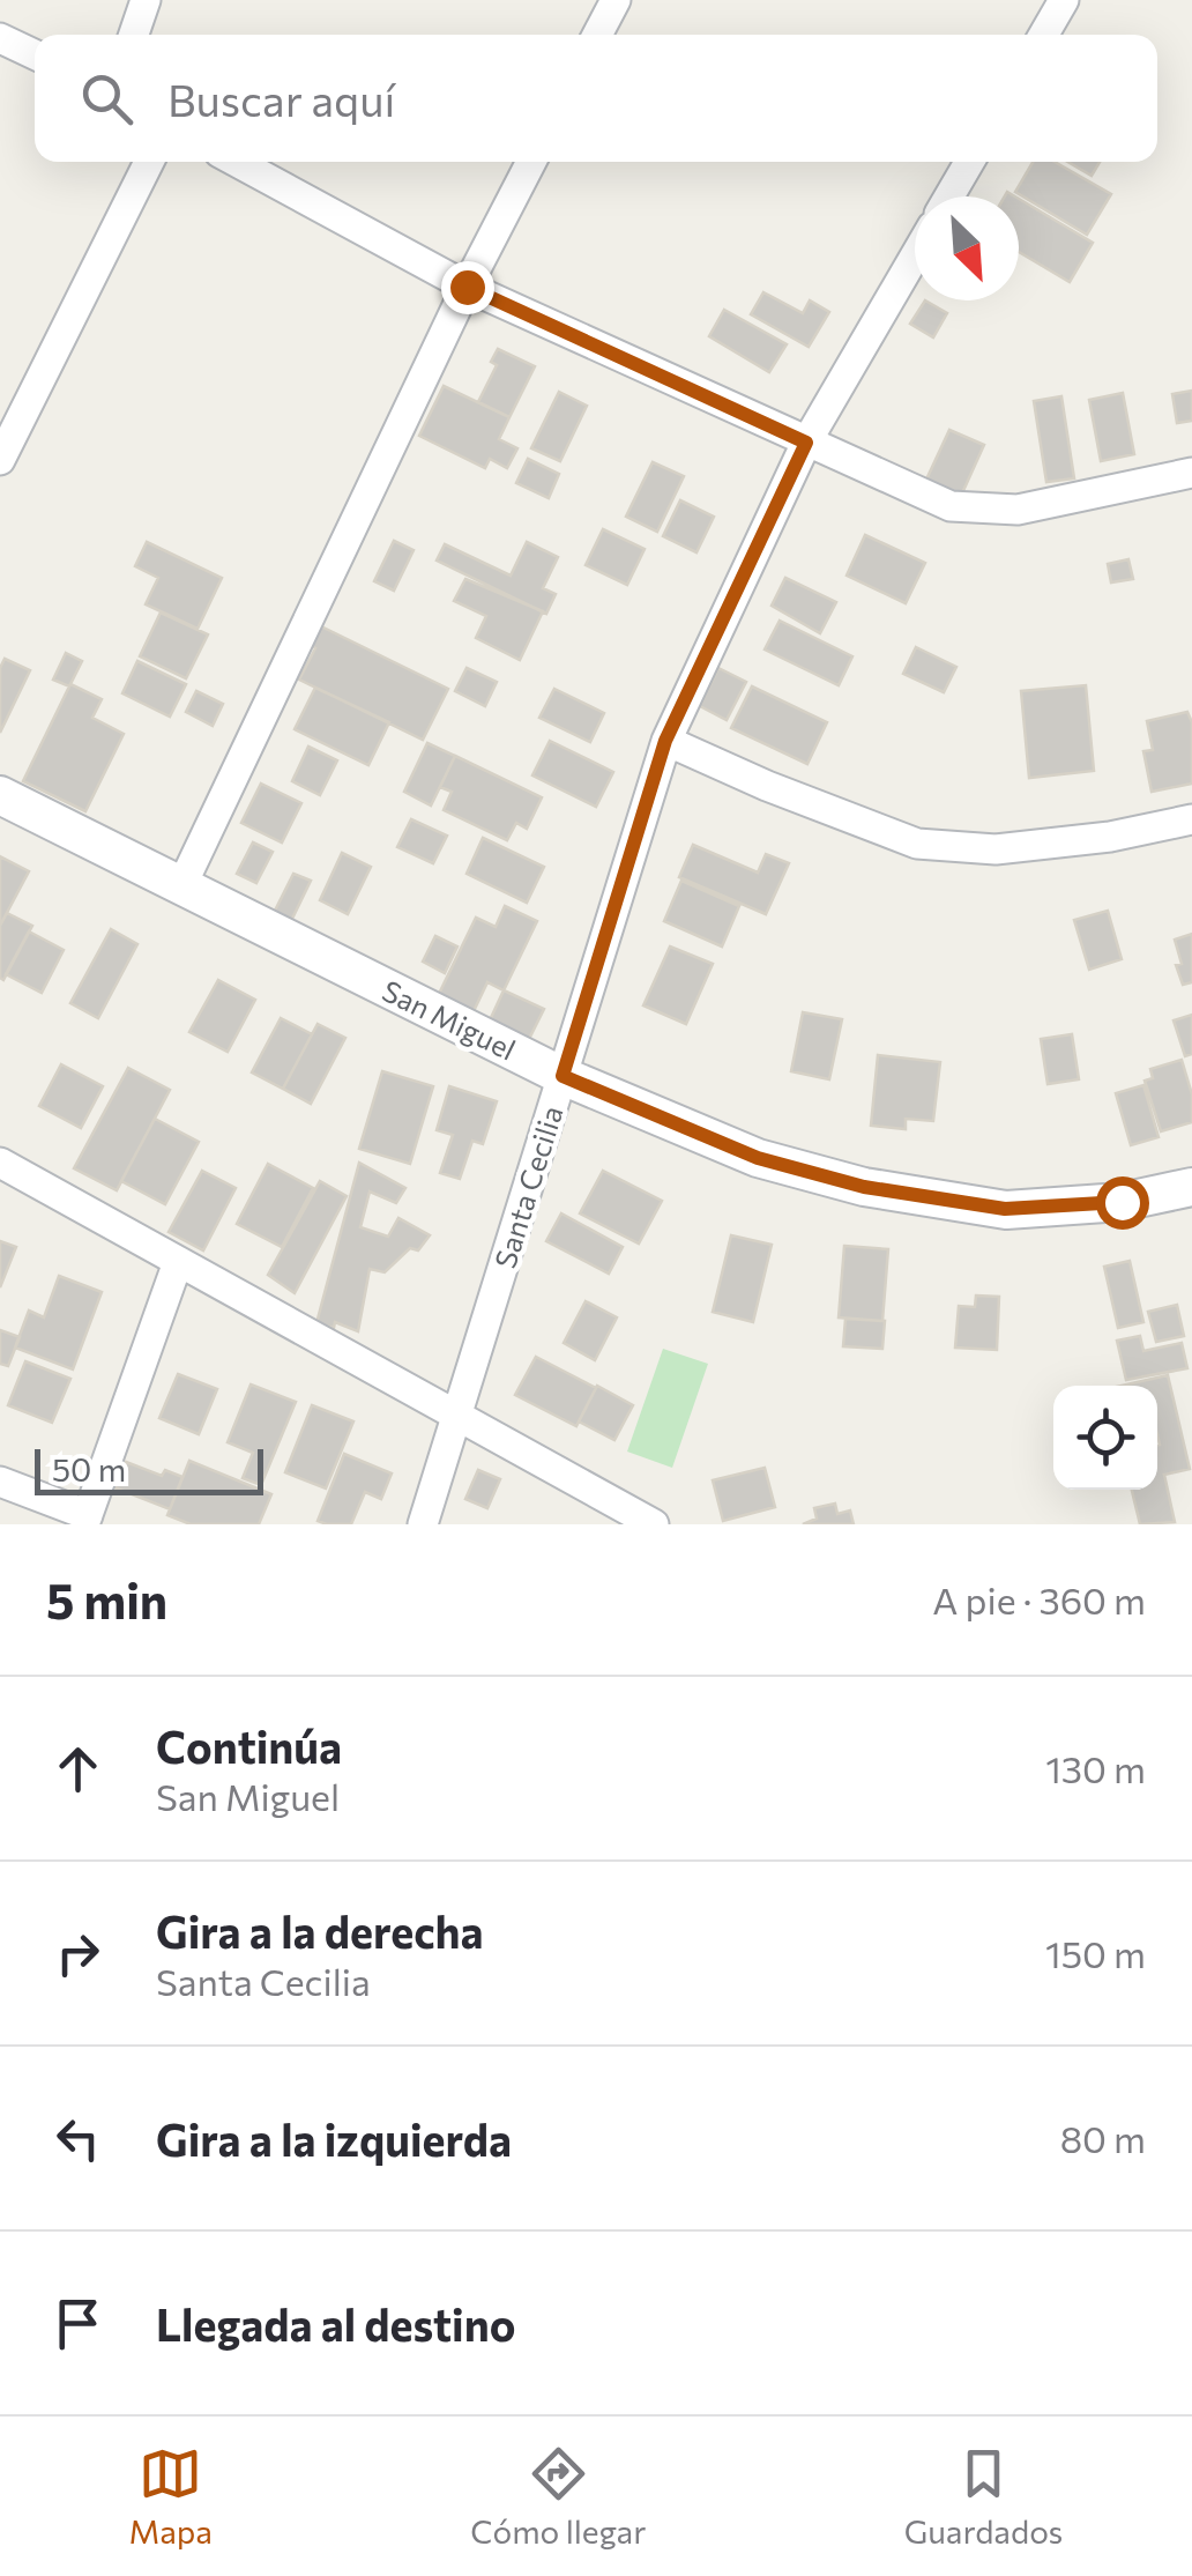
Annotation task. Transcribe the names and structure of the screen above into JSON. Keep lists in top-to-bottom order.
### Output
{
  "streets": {
    "street": ["San Miguel", "Santa Cecilia"]
  },
  "crossings": [
    ["San Miguel", "Santa Cecilia"]
  ],
  "scale_bar": "50 m",
  "north": "bottom right",
  "page": {
    "search": "Buscar aquí",
    "scale": "50 m",
    "heading": ["5 min", "A pie · 360 m"],
    "list": [
      ["Continúa", "San Miguel", "130 m"],
      ["Gira a la derecha", "Santa Cecilia", "150 m"],
      ["Gira a la izquierda", "80 m"],
      "Llegada al destino"
    ],
    "nav": ["Mapa", "Cómo llegar", "Guardados"]
  }
}
